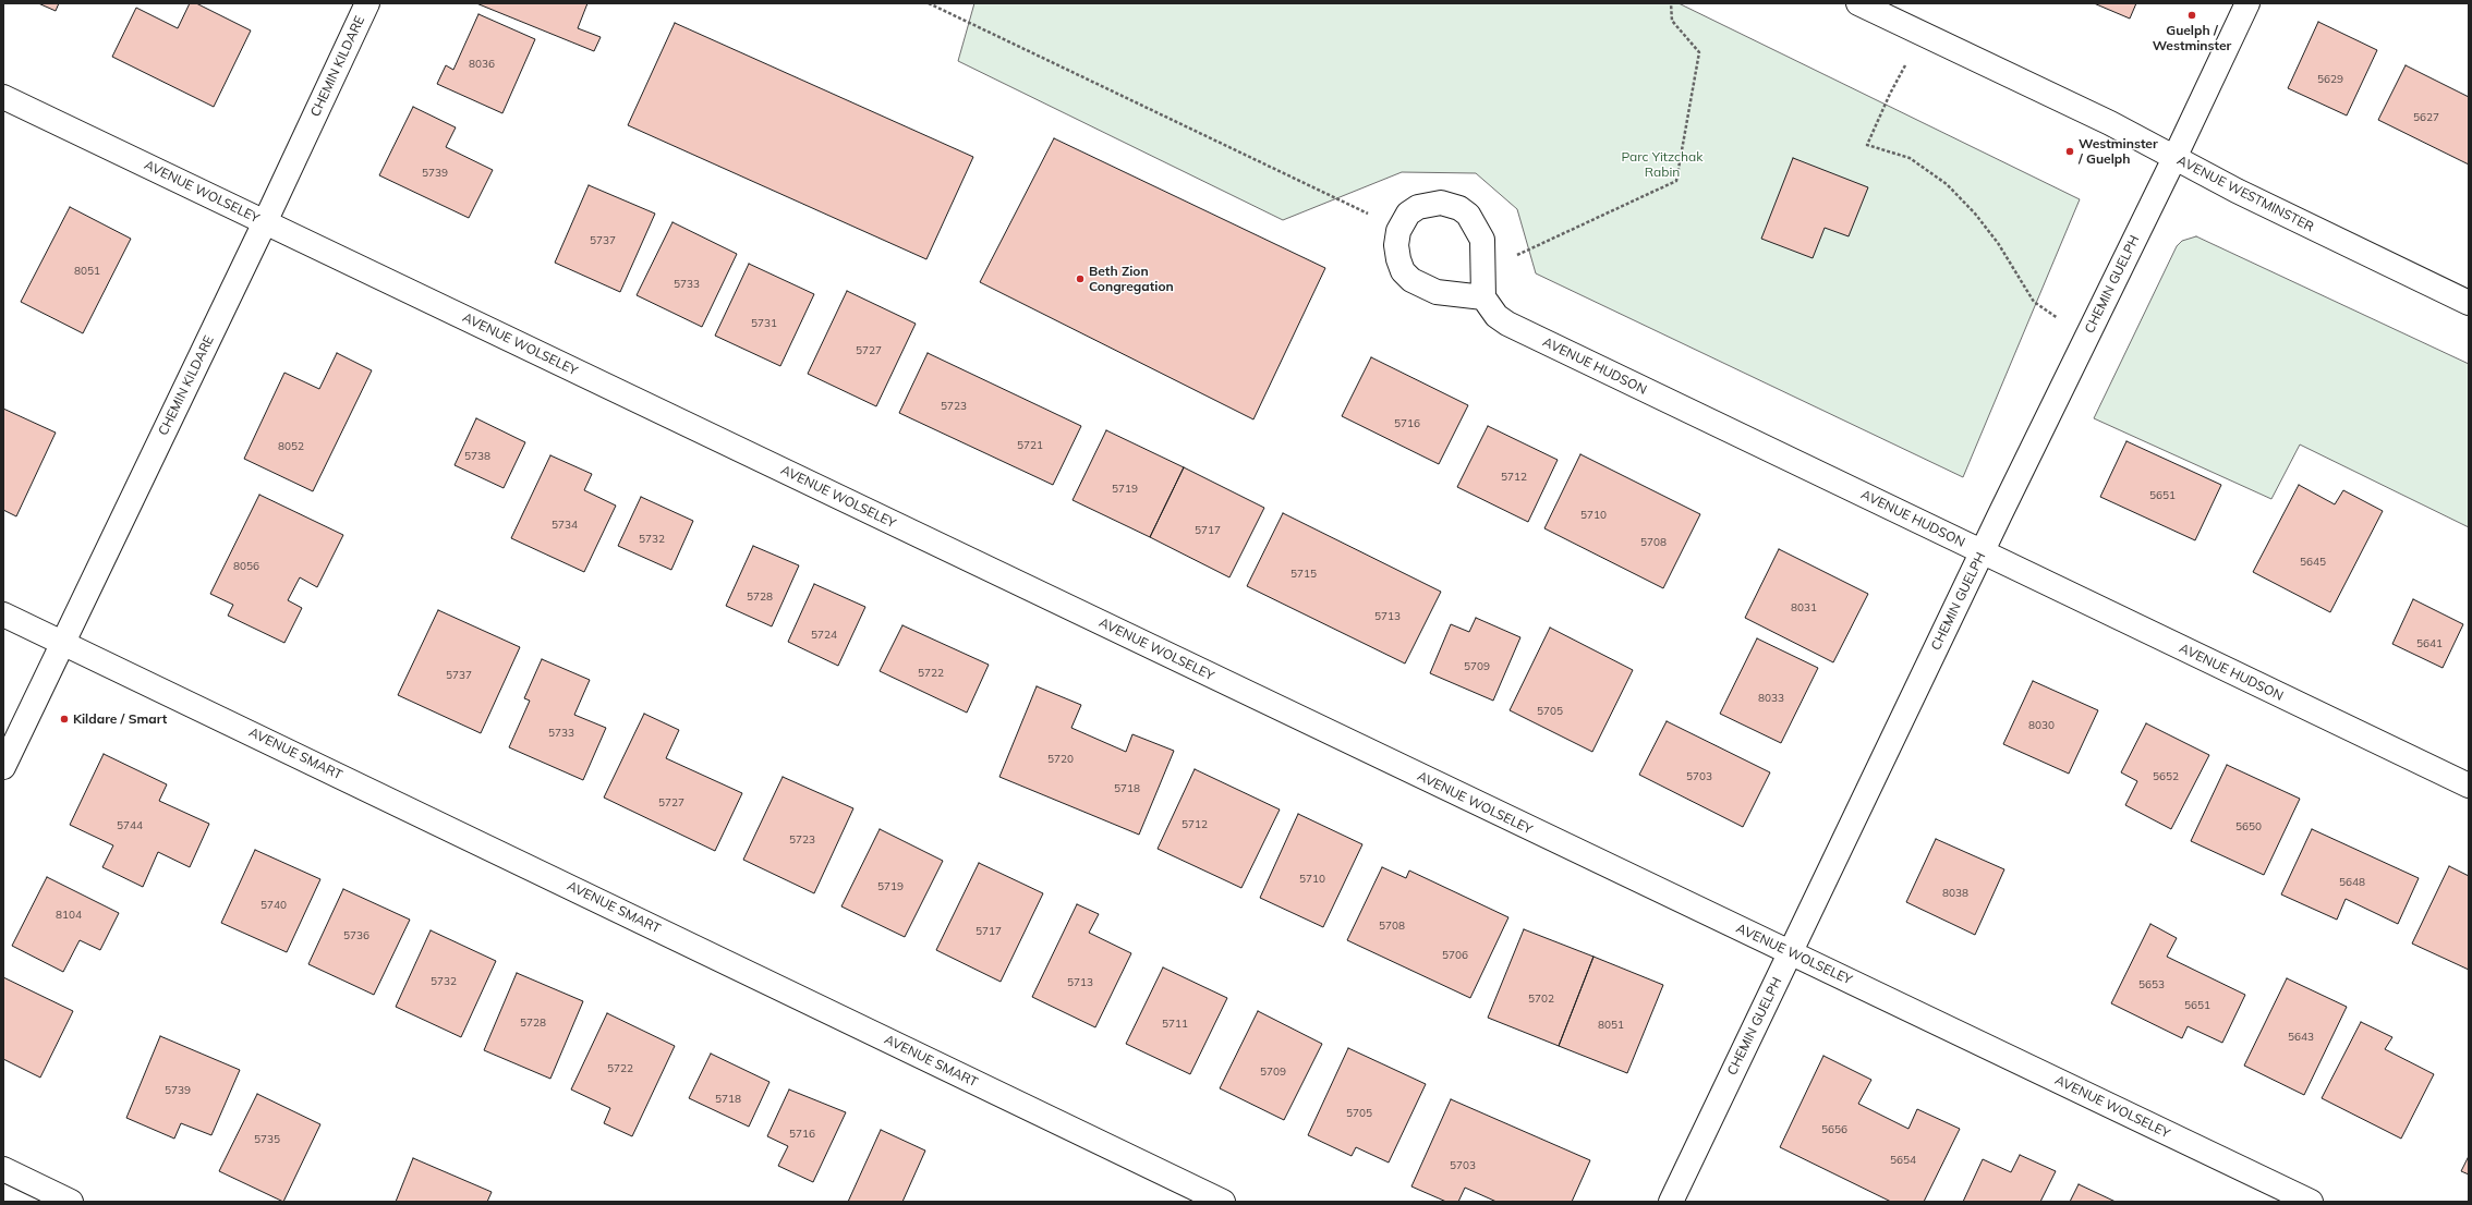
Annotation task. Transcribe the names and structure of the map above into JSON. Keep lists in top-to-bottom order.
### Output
{
  "streets": {
    "street": [
      "CHEMIN KILDARE",
      "AVENUE WOLSELEY",
      "AVENUE WESTMINSTER",
      "CHEMIN GUELPH",
      "AVENUE HUDSON",
      "AVENUE SMART"
    ]
  },
  "crossings": [
    ["CHEMIN KILDARE", "AVENUE WOLSELEY"],
    ["CHEMIN KILDARE", "AVENUE SMART"],
    ["AVENUE WOLSELEY", "CHEMIN GUELPH"],
    ["AVENUE WESTMINSTER", "CHEMIN GUELPH"],
    ["CHEMIN GUELPH", "AVENUE HUDSON"]
  ],
  "parks": ["Parc Yitzchak Rabin"],
  "places": [
    "Guelph / Westminster",
    "Westminster / Guelph",
    "Beth Zion Congregation",
    "Kildare / Smart"
  ],
  "house_numbers": [
    "8036",
    "5629",
    "5627",
    "5739",
    "5737",
    "8051",
    "5733",
    "5731",
    "5727",
    "5723",
    "5716",
    "5721",
    "8052",
    "5738",
    "5712",
    "5719",
    "5651",
    "5710",
    "5734",
    "5717",
    "5732",
    "5708",
    "5645",
    "8056",
    "5715",
    "5728",
    "8031",
    "5713",
    "5724",
    "5641",
    "5709",
    "5722",
    "5737",
    "8033",
    "5705",
    "8030",
    "5733",
    "5720",
    "5703",
    "5652",
    "5718",
    "5727",
    "5712",
    "5744",
    "5650",
    "5723",
    "5710",
    "5648",
    "5719",
    "8038",
    "5740",
    "8104",
    "5708",
    "5717",
    "5736",
    "5706",
    "5732",
    "5713",
    "5653",
    "5702",
    "5651",
    "5728",
    "5711",
    "8051",
    "5643",
    "5722",
    "5709",
    "5739",
    "5718",
    "5705",
    "5656",
    "5716",
    "5735",
    "5654",
    "5703"
  ]
}
